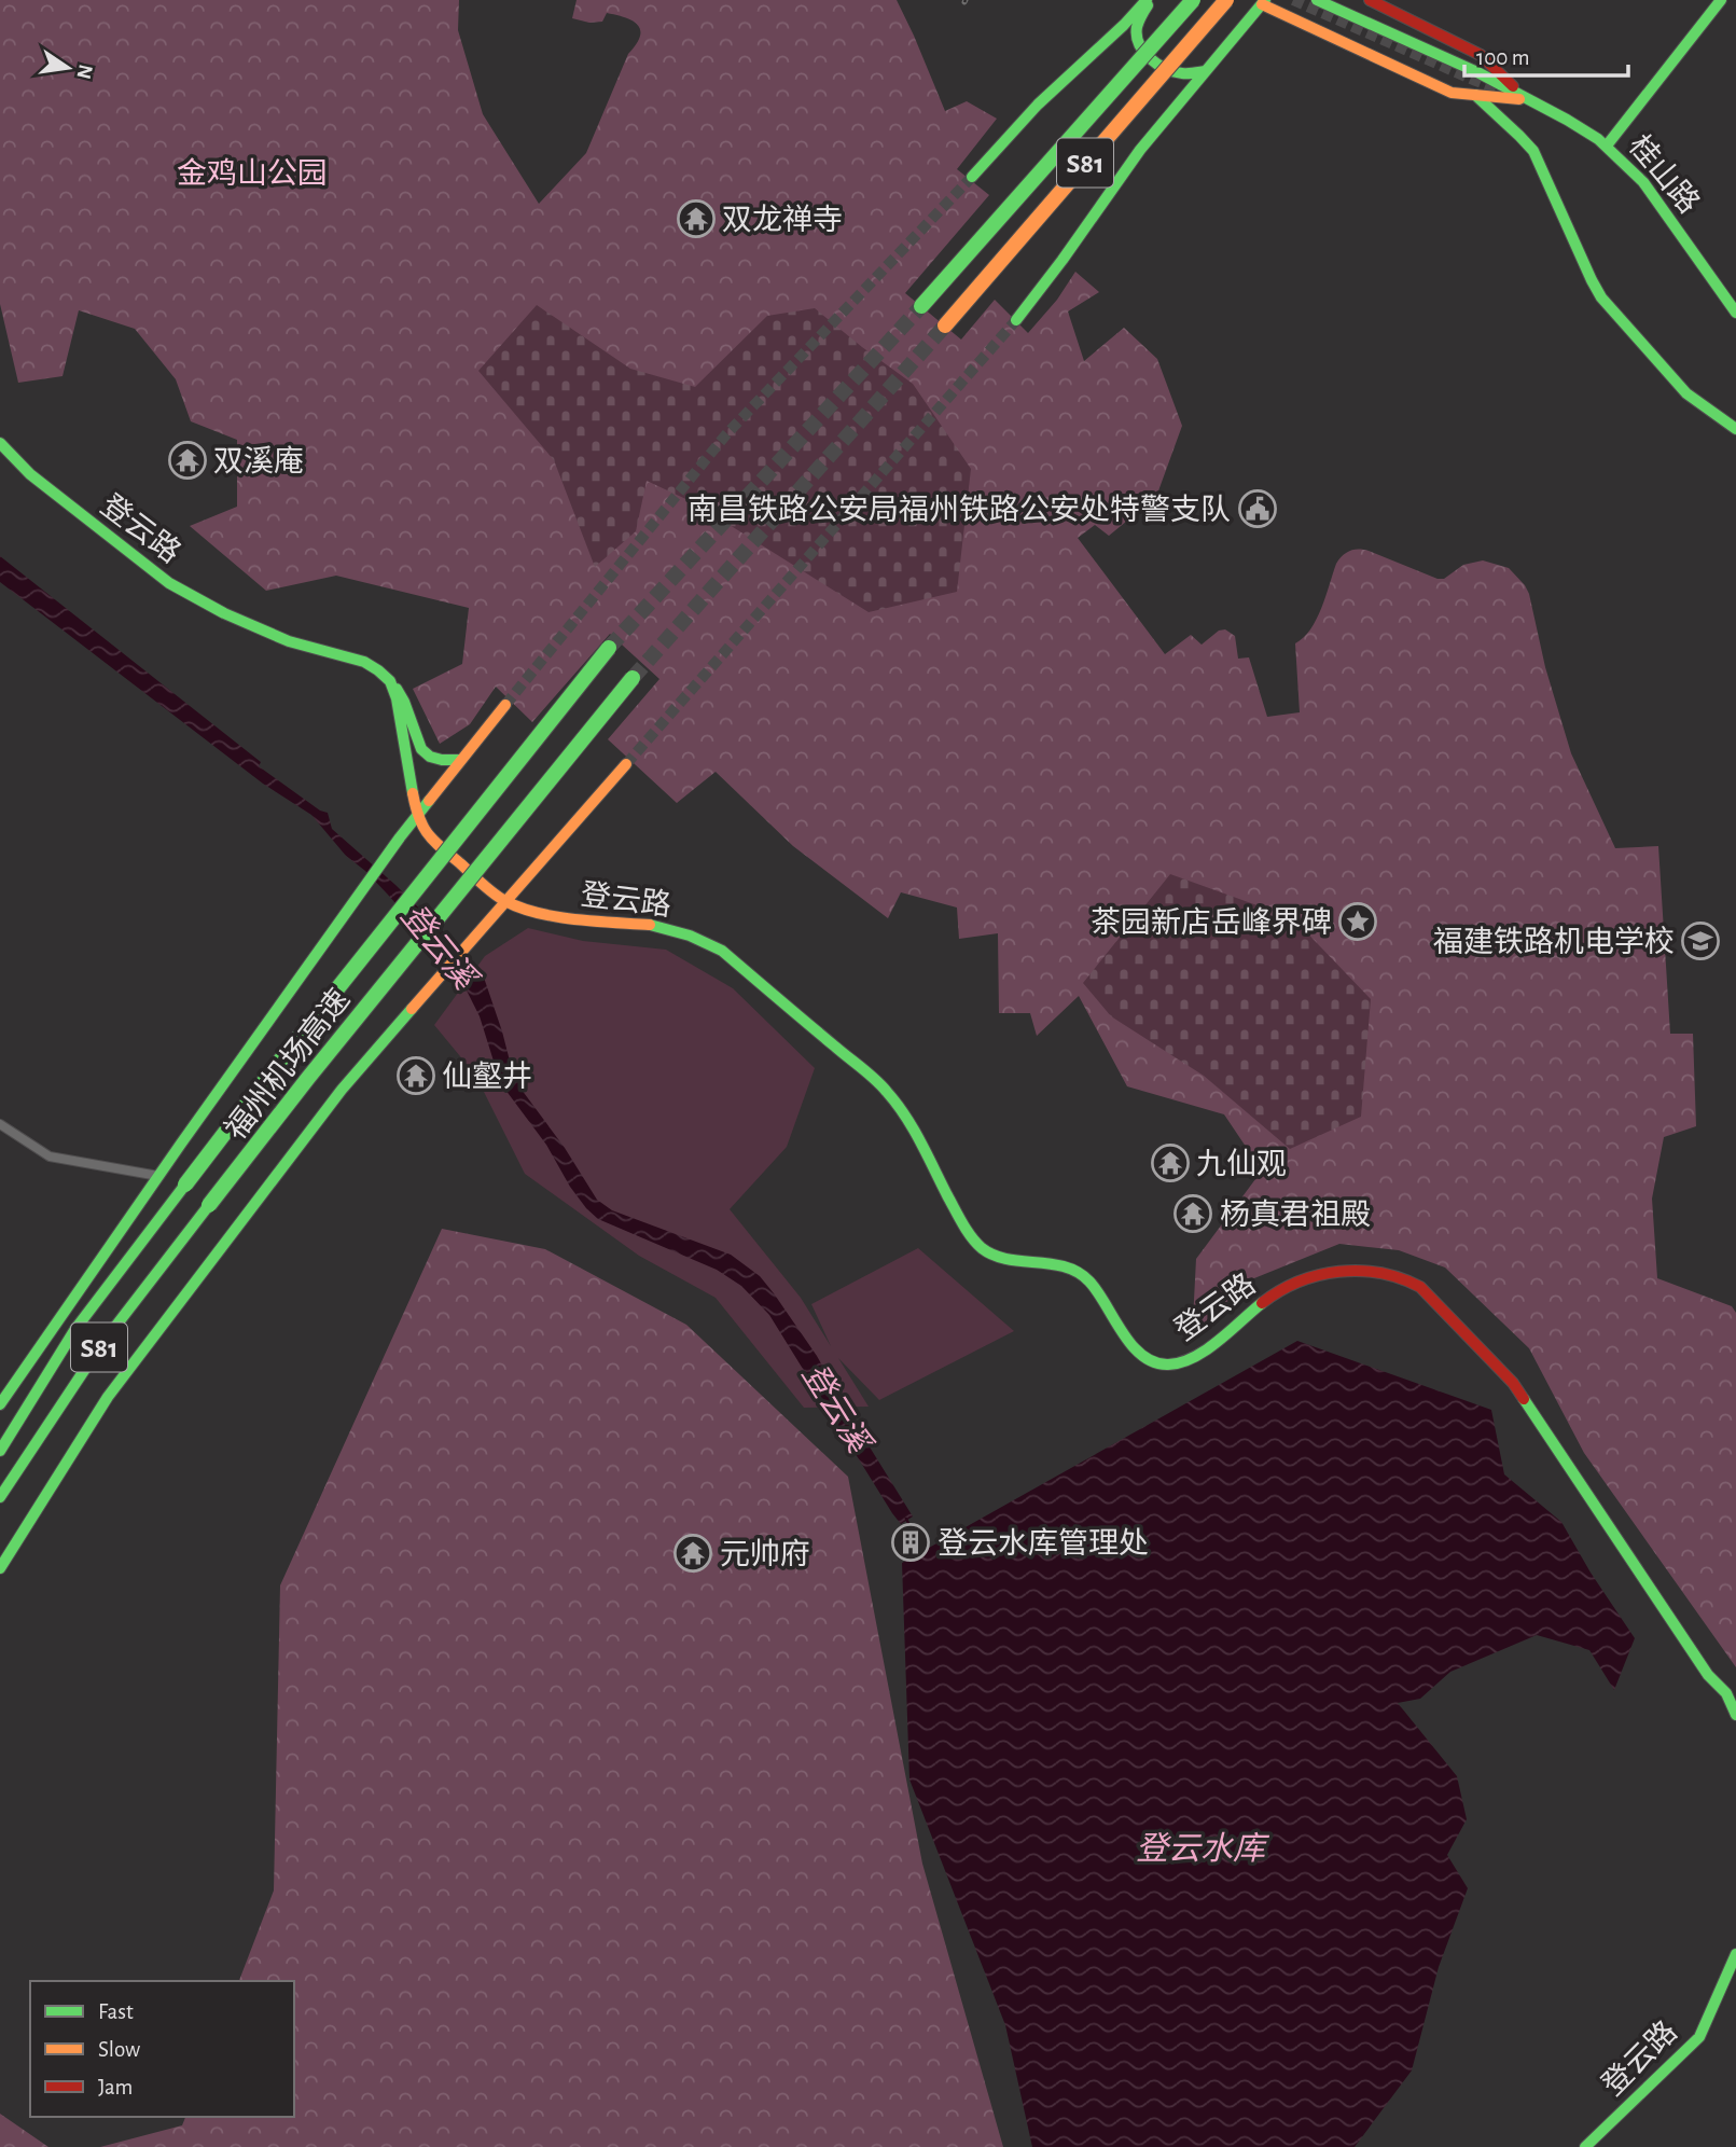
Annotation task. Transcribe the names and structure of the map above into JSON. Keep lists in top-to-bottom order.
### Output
{
  "streets": {
    "main road": [
      "S81",
      "桂山路",
      "登云路",
      "福州机场高速"
    ]
  },
  "water": ["登云溪", "登云水库"],
  "parks": ["金鸡山公园"],
  "places": {
    "temple": [
      "双龙禅寺",
      "双溪庵",
      "仙壑井",
      "九仙观",
      "杨真君祖殿",
      "元帅府"
    ],
    "public building": ["南昌铁路公安局福州铁路公安处特警支队"],
    "place": ["茶园新店岳峰界碑"],
    "school or university": ["福建铁路机电学校"],
    "building": ["登云水库管理处"]
  },
  "legend": ["Fast", "Slow", "Jam"],
  "scale_bar": "100 m",
  "north": "right"
}
